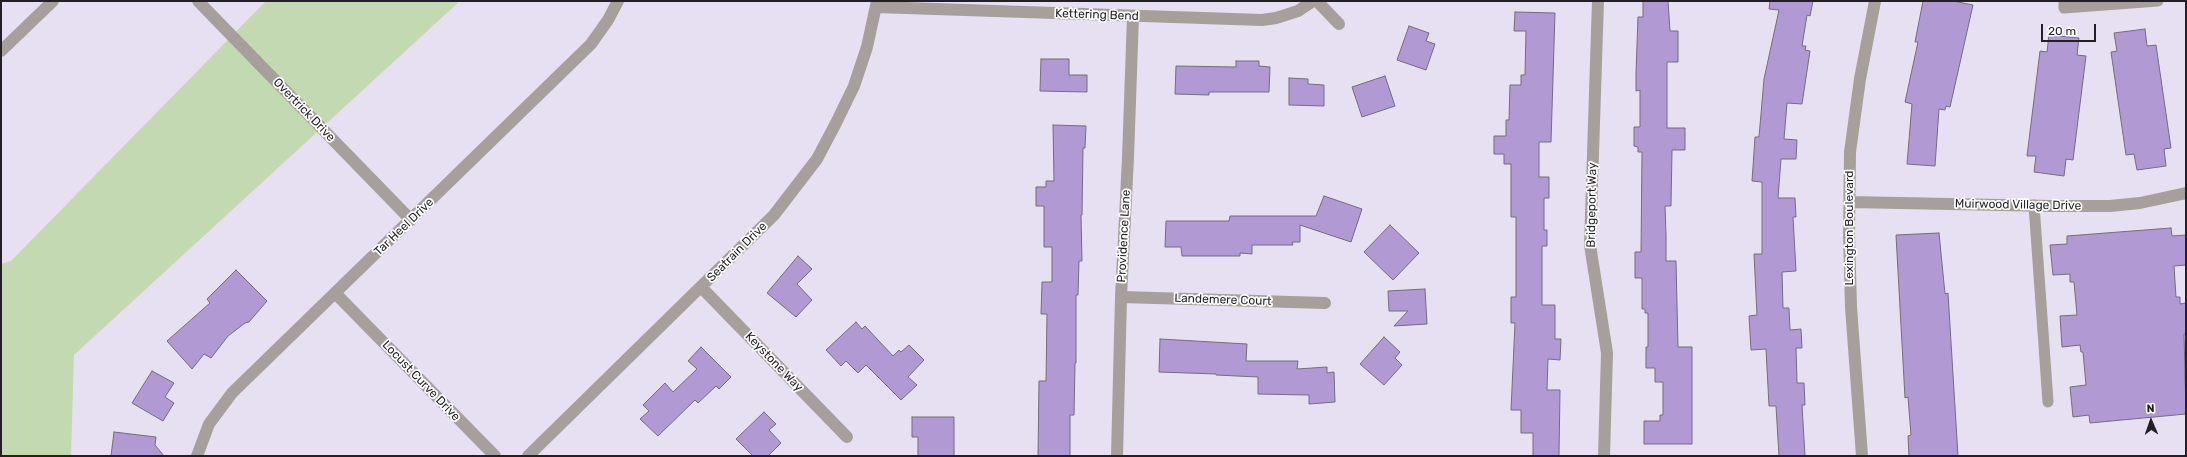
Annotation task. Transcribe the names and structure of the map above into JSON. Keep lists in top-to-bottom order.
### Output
{
  "streets": {
    "street": [
      "Kettering Bend",
      "Overtrick Drive",
      "Bridgeport Way",
      "Muirwood Village Drive",
      "Tar Heel Drive",
      "Lexington Boulevard",
      "Providence Lane",
      "Seatrain Drive",
      "Landemere Court",
      "Keystone Way",
      "Locust Curve Drive"
    ]
  },
  "crossings": [
    ["Kettering Bend", "Providence Lane"],
    ["Kettering Bend", "Seatrain Drive"],
    ["Overtrick Drive", "Tar Heel Drive"],
    ["Muirwood Village Drive", "Lexington Boulevard"],
    ["Tar Heel Drive", "Locust Curve Drive"],
    ["Providence Lane", "Landemere Court"],
    ["Seatrain Drive", "Keystone Way"]
  ],
  "scale_bar": "20 m",
  "north": "top"
}
